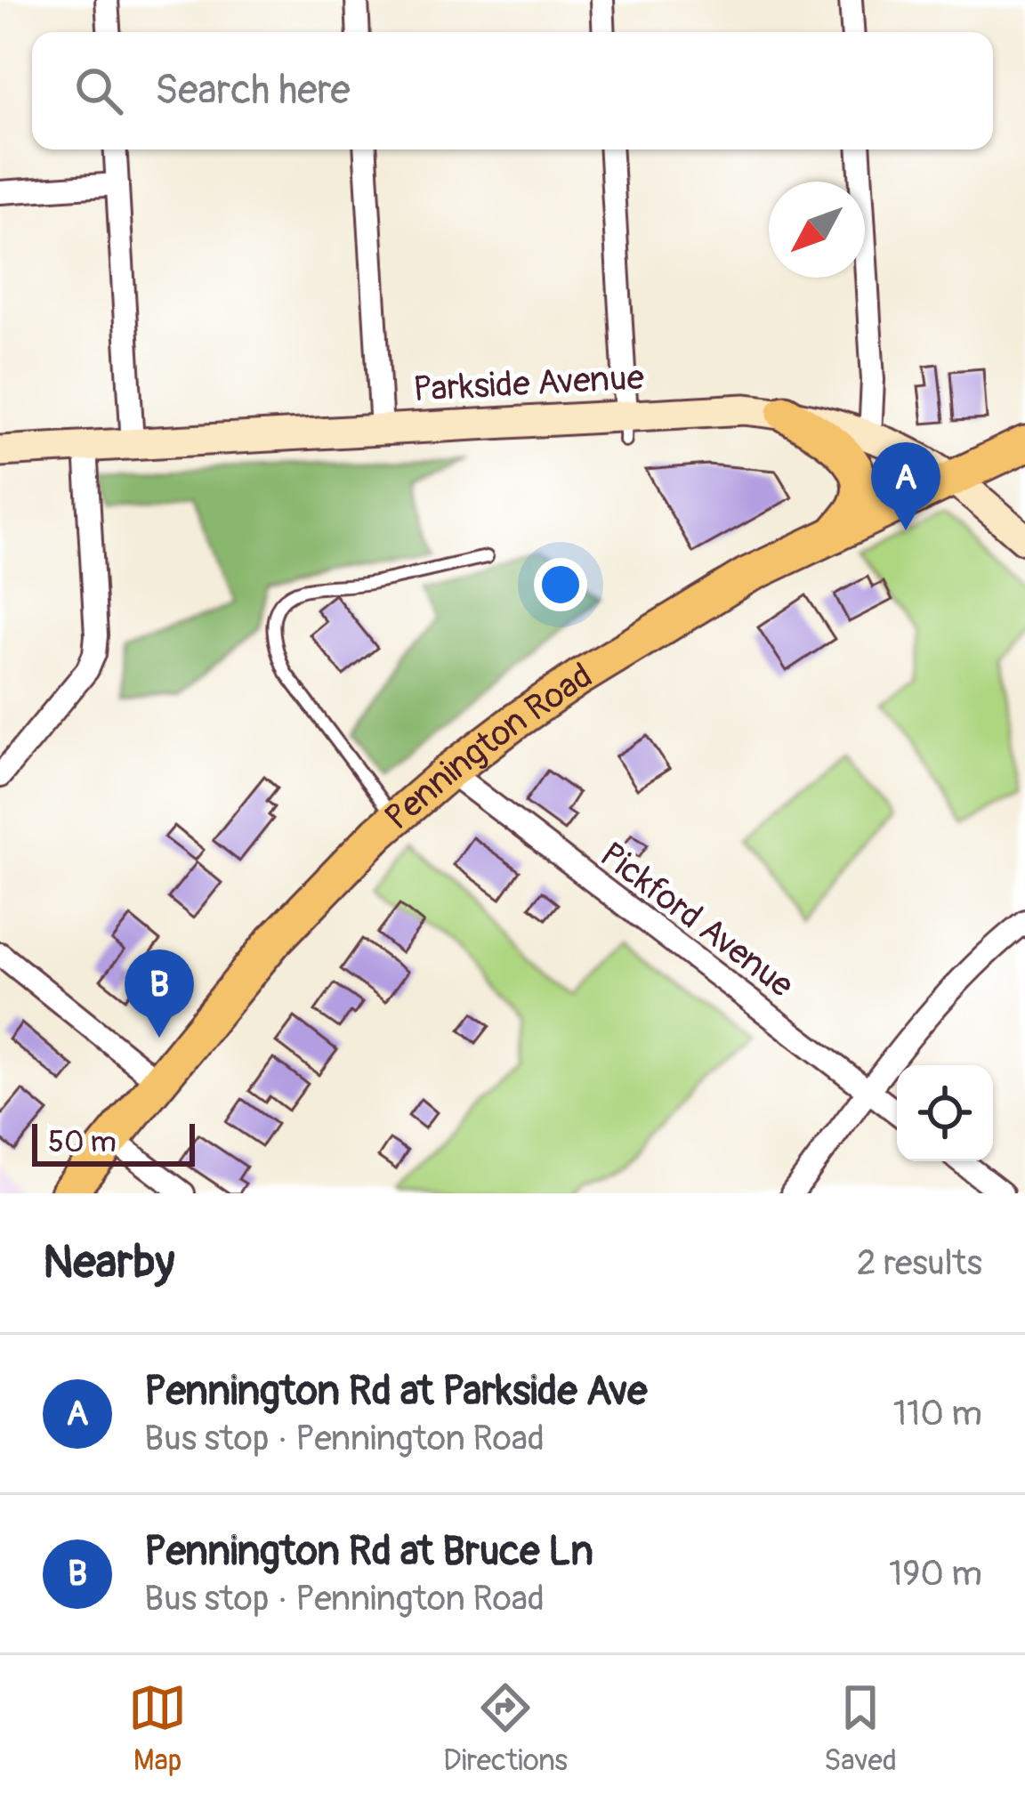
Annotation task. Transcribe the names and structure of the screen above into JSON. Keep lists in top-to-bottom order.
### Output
{
  "streets": {
    "main road": ["Parkside Avenue", "Pennington Road"],
    "street": ["Pickford Avenue"]
  },
  "crossings": [
    ["Parkside Avenue", "Pennington Road"],
    ["Pennington Road", "Pickford Avenue"]
  ],
  "scale_bar": "50 m",
  "north": "bottom left",
  "page": {
    "search": "Search here",
    "pins": ["A", "B"],
    "scale": "50 m",
    "heading": ["Nearby", "2 results"],
    "list": [
      {
        "mark": "A",
        "name": "Pennington Rd at Parkside Ave",
        "note": "Bus stop · Pennington Road",
        "value": "110 m"
      },
      {
        "mark": "B",
        "name": "Pennington Rd at Bruce Ln",
        "note": "Bus stop · Pennington Road",
        "value": "190 m"
      }
    ],
    "nav": ["Map", "Directions", "Saved"]
  }
}
